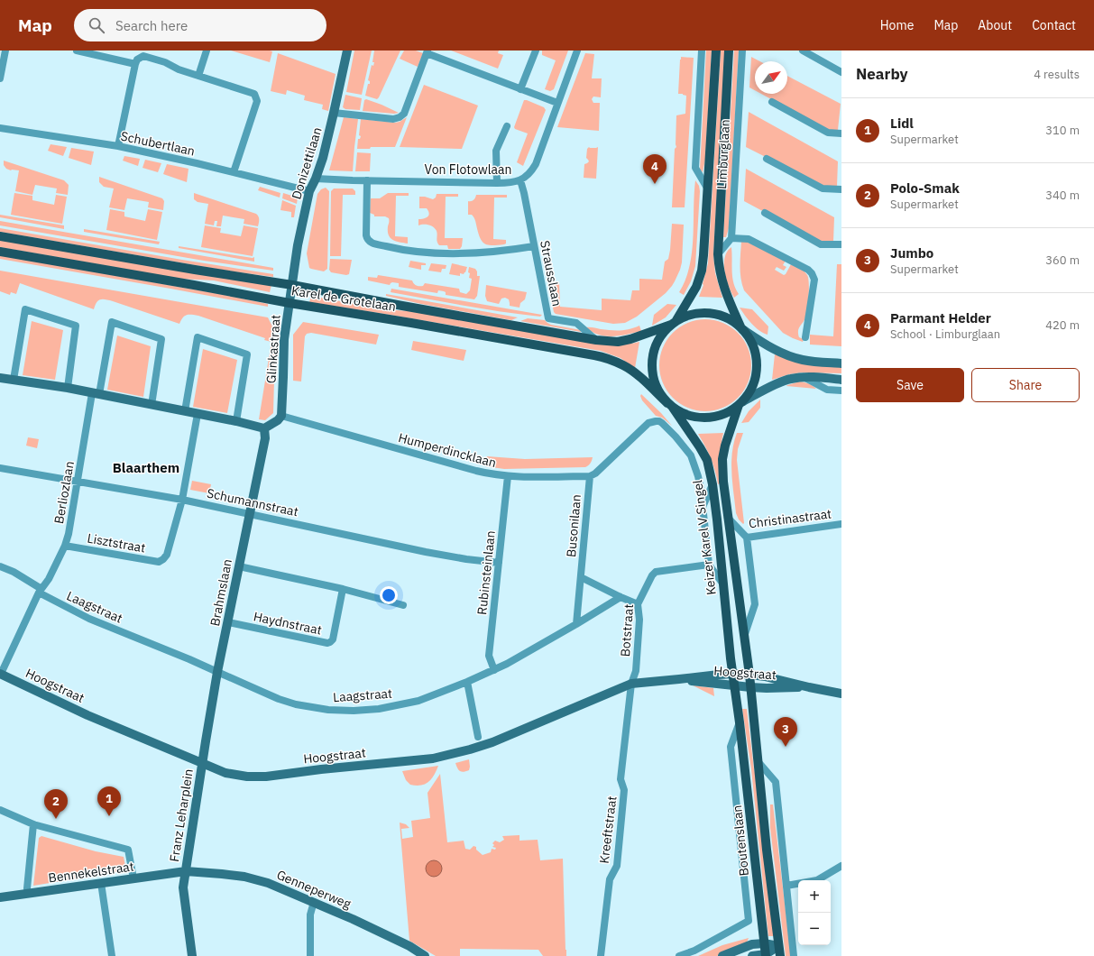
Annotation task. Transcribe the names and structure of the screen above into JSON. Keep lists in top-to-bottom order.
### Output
{
  "streets": {
    "main road": [
      "Limburglaan",
      "Karel de Grotelaan",
      "Keizer Karel V Singel",
      "Boutenslaan"
    ],
    "street": [
      "Schubertlaan",
      "Donizettilaan",
      "Von Flotowlaan",
      "Strausslaan",
      "Glinkastraat",
      "Humperdincklaan",
      "Berliozlaan",
      "Schumannstraat",
      "Christinastraat",
      "Busonilaan",
      "Lisztstraat",
      "Rubinsteinlaan",
      "Brahmslaan",
      "Laagstraat",
      "Haydnstraat",
      "Botstraat",
      "Hoogstraat",
      "Franz Leharplein",
      "Kreeftstraat",
      "Bennekelstraat",
      "Genneperweg"
    ]
  },
  "crossings": [
    ["Schubertlaan", "Donizettilaan"],
    ["Limburglaan", "Karel de Grotelaan"],
    ["Limburglaan", "Keizer Karel V Singel"],
    ["Donizettilaan", "Von Flotowlaan"],
    ["Donizettilaan", "Karel de Grotelaan"],
    ["Donizettilaan", "Glinkastraat"],
    ["Von Flotowlaan", "Strausslaan"],
    ["Strausslaan", "Karel de Grotelaan"],
    ["Karel de Grotelaan", "Glinkastraat"],
    ["Karel de Grotelaan", "Keizer Karel V Singel"],
    ["Glinkastraat", "Humperdincklaan"],
    ["Humperdincklaan", "Busonilaan"],
    ["Humperdincklaan", "Rubinsteinlaan"],
    ["Berliozlaan", "Schumannstraat"],
    ["Berliozlaan", "Lisztstraat"],
    ["Berliozlaan", "Laagstraat"],
    ["Berliozlaan", "Hoogstraat"],
    ["Schumannstraat", "Lisztstraat"],
    ["Schumannstraat", "Rubinsteinlaan"],
    ["Schumannstraat", "Brahmslaan"],
    ["Christinastraat", "Keizer Karel V Singel"],
    ["Busonilaan", "Laagstraat"],
    ["Keizer Karel V Singel", "Hoogstraat"],
    ["Keizer Karel V Singel", "Boutenslaan"],
    ["Rubinsteinlaan", "Laagstraat"],
    ["Brahmslaan", "Laagstraat"],
    ["Brahmslaan", "Haydnstraat"],
    ["Brahmslaan", "Hoogstraat"],
    ["Brahmslaan", "Franz Leharplein"],
    ["Botstraat", "Hoogstraat"],
    ["Botstraat", "Kreeftstraat"],
    ["Hoogstraat", "Franz Leharplein"],
    ["Hoogstraat", "Kreeftstraat"],
    ["Hoogstraat", "Boutenslaan"],
    ["Franz Leharplein", "Bennekelstraat"],
    ["Franz Leharplein", "Genneperweg"],
    ["Bennekelstraat", "Genneperweg"]
  ],
  "districts": ["Blaarthem"],
  "north": "top right",
  "page": {
    "header": "Map",
    "search": "Search here",
    "nav": [
      "Home",
      "Map",
      "About",
      "Contact"
    ],
    "heading": ["Nearby", "4 results"],
    "list": [
      {
        "mark": "1",
        "name": "Lidl",
        "note": "Supermarket",
        "value": "310 m"
      },
      {
        "mark": "2",
        "name": "Polo-Smak",
        "note": "Supermarket",
        "value": "340 m"
      },
      {
        "mark": "3",
        "name": "Jumbo",
        "note": "Supermarket",
        "value": "360 m"
      },
      {
        "mark": "4",
        "name": "Parmant Helder",
        "note": "School · Limburglaan",
        "value": "420 m"
      }
    ],
    "pins": [
      "4",
      "3",
      "1",
      "2"
    ],
    "buttons": ["Save", "Share"],
    "map_buttons": ["+", "−"]
  }
}
